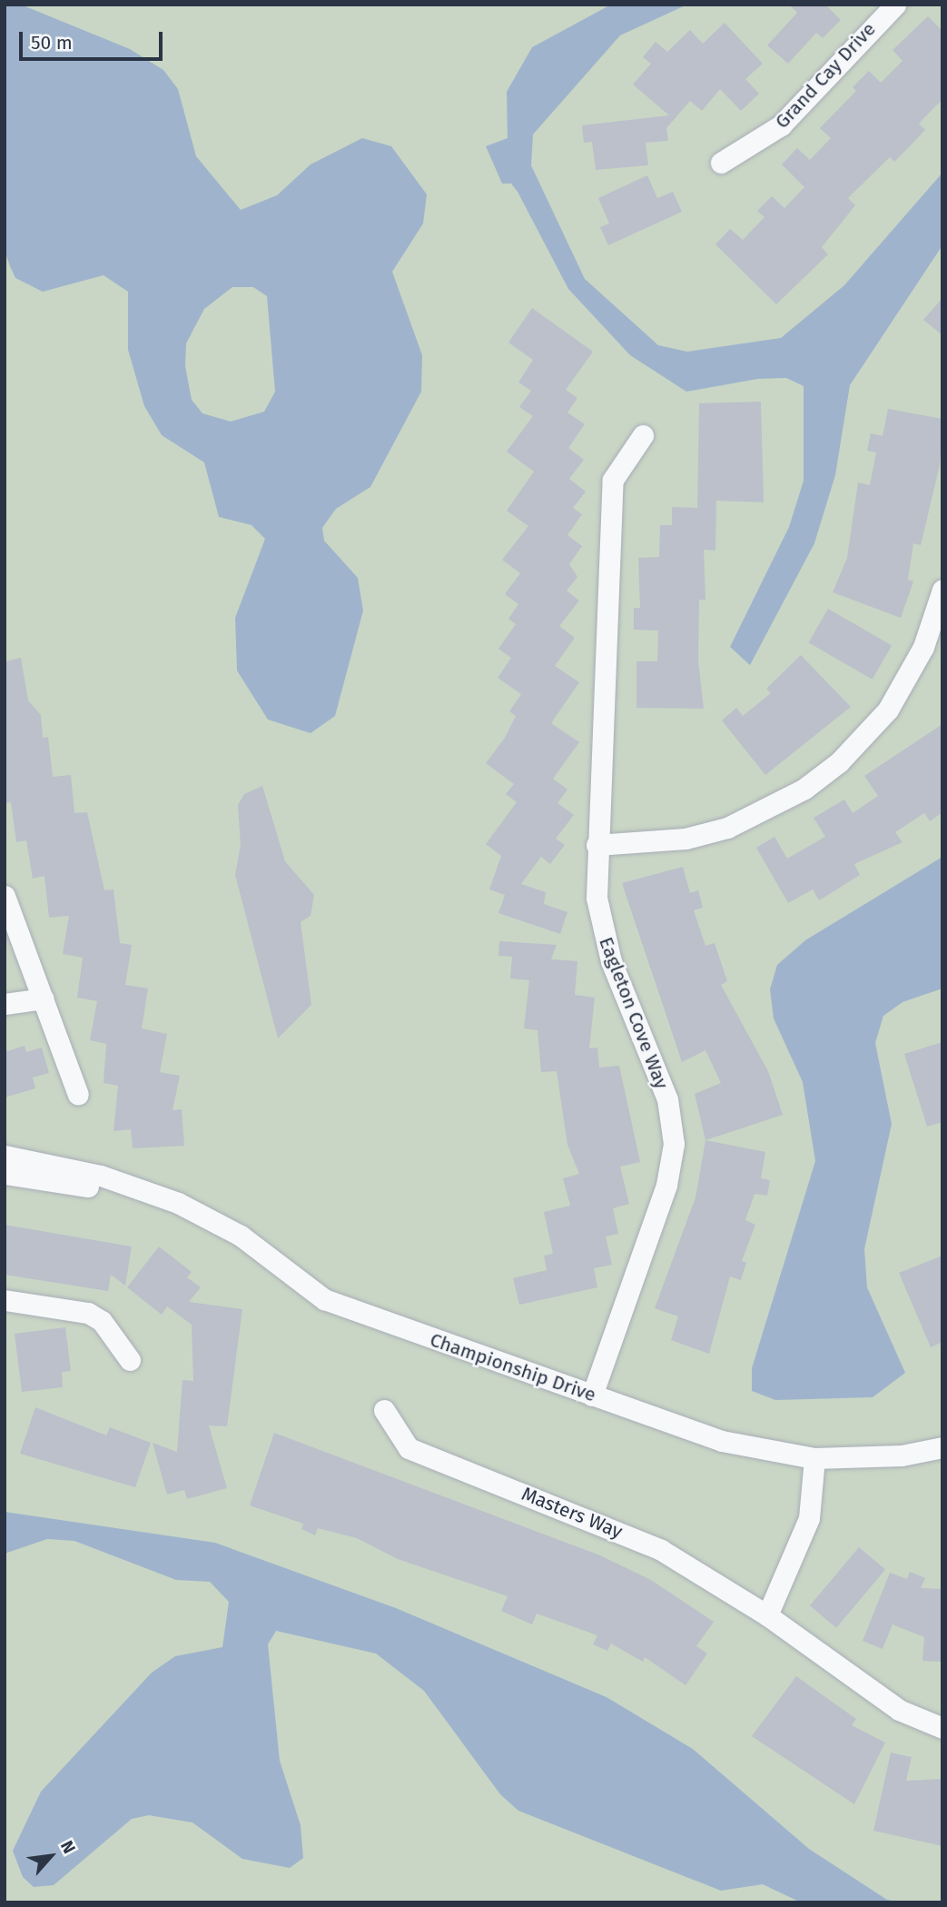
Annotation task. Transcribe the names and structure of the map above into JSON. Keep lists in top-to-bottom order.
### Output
{
  "streets": {
    "street": [
      "Grand Cay Drive",
      "Eagleton Cove Way",
      "Championship Drive",
      "Masters Way"
    ]
  },
  "crossings": [
    ["Eagleton Cove Way", "Championship Drive"]
  ],
  "scale_bar": "50 m",
  "north": "top right"
}
